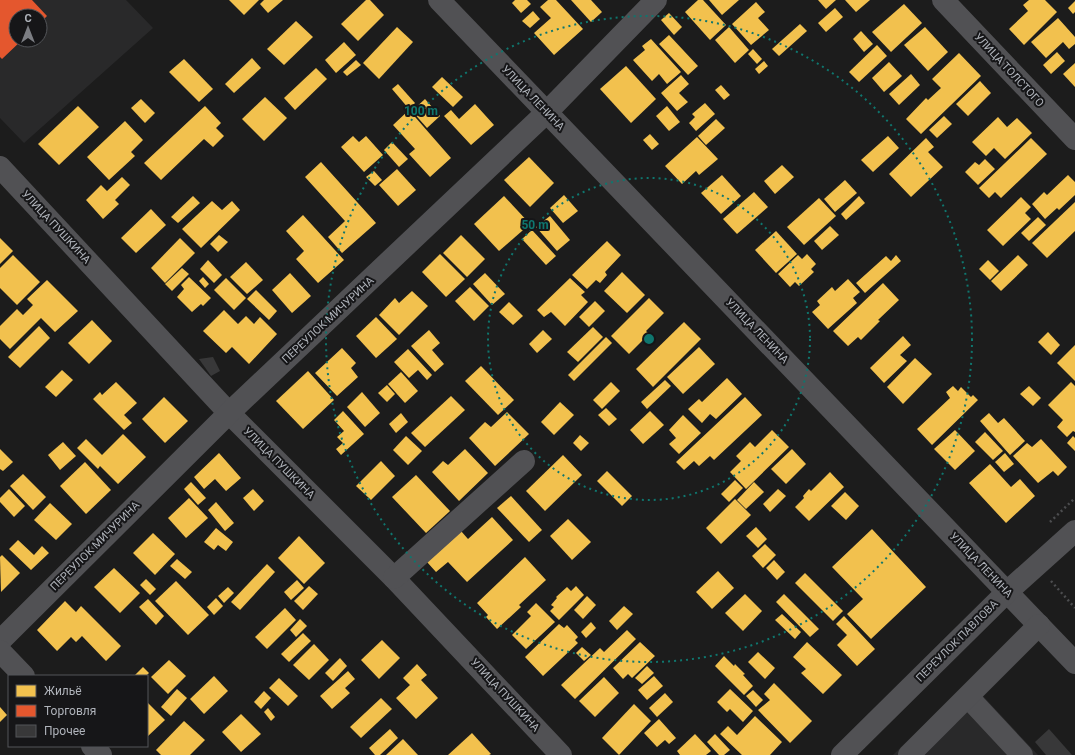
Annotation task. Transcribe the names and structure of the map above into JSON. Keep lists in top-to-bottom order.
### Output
{
  "streets": {
    "street": [
      "УЛИЦА ТОЛСТОГО",
      "УЛИЦА ЛЕНИНА",
      "УЛИЦА ПУШКИНА",
      "ПЕРЕУЛОК МИЧУРИНА",
      "ПЕРЕУЛОК ПАВЛОВА"
    ]
  },
  "crossings": [
    ["УЛИЦА ЛЕНИНА", "ПЕРЕУЛОК МИЧУРИНА"],
    ["УЛИЦА ЛЕНИНА", "ПЕРЕУЛОК ПАВЛОВА"],
    ["УЛИЦА ПУШКИНА", "ПЕРЕУЛОК МИЧУРИНА"]
  ],
  "legend": ["Жильё", "Торговля", "Прочее"],
  "north": "top",
  "rings": ["100 m", "50 m"]
}
